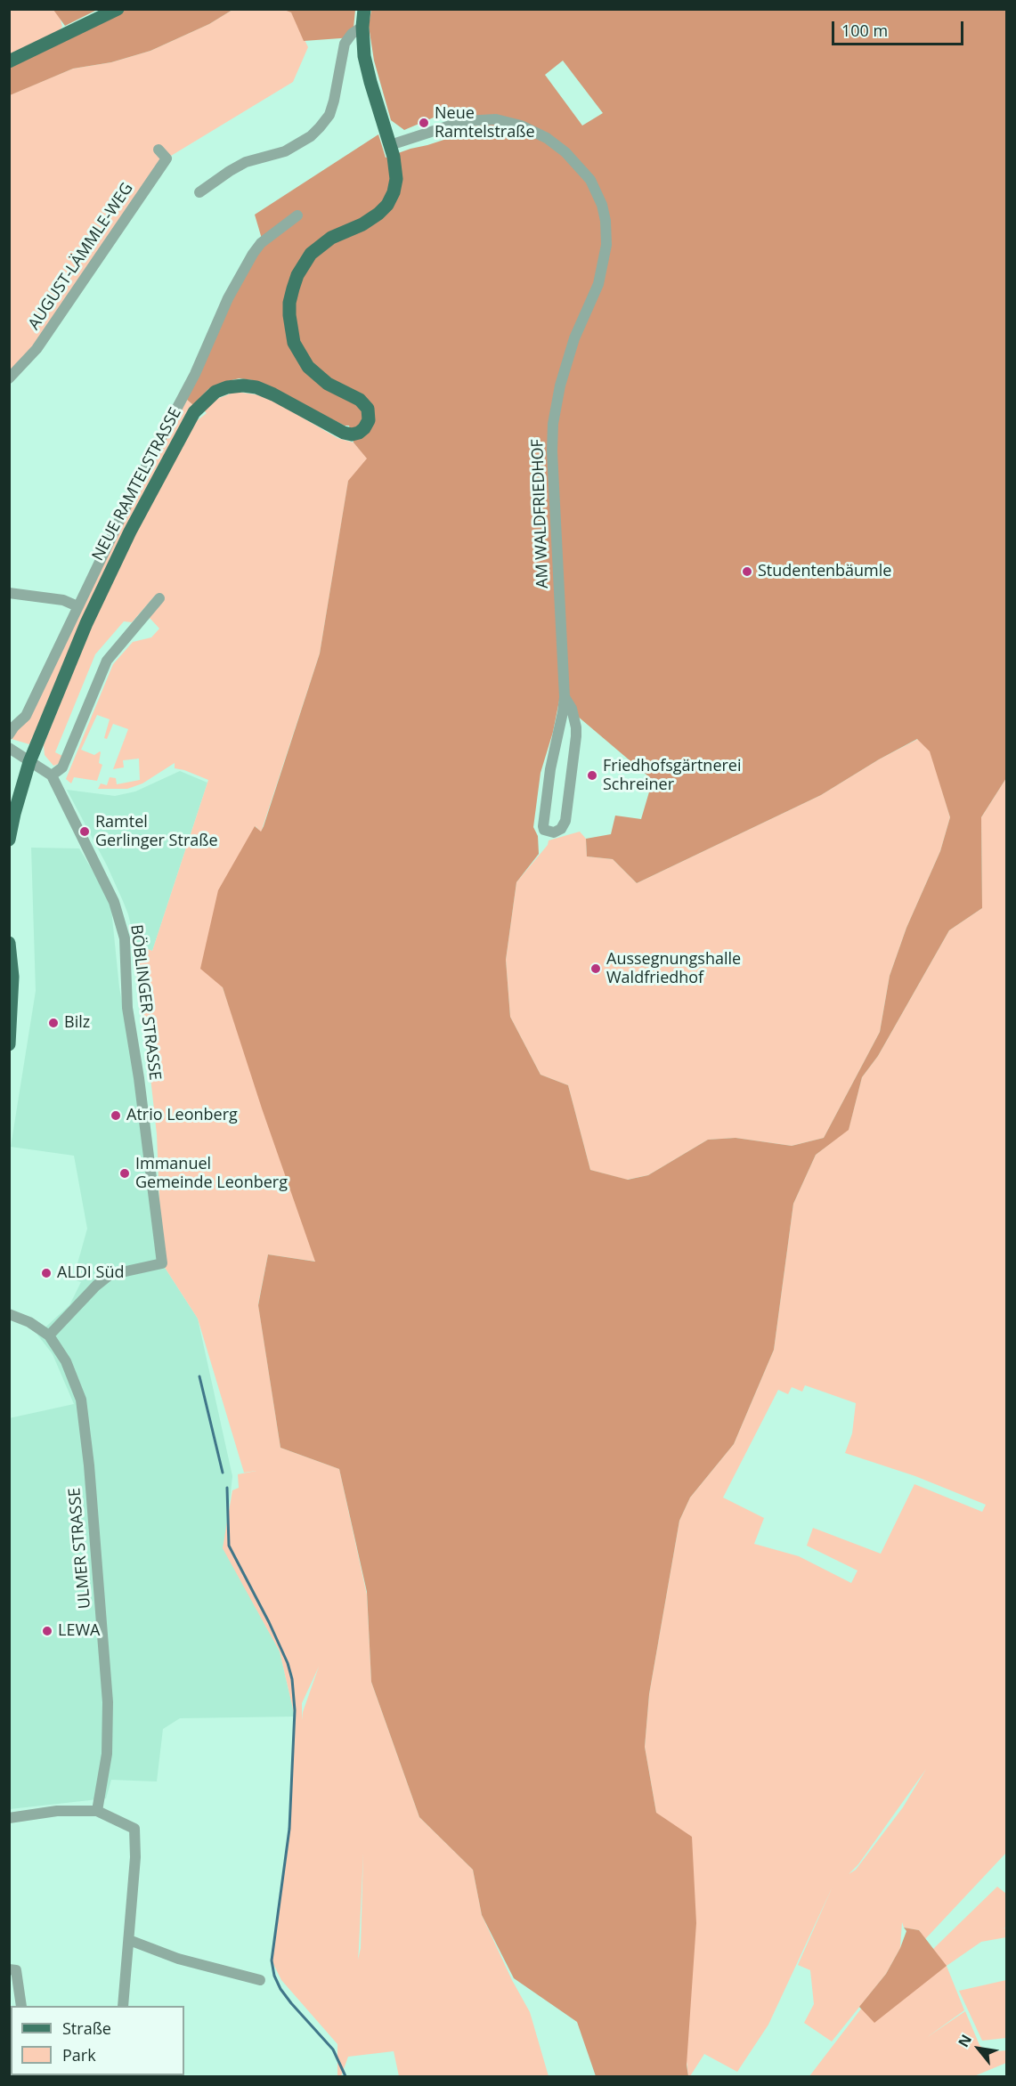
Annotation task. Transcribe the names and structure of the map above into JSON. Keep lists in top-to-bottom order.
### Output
{
  "streets": {
    "main road": ["NEUE RAMTELSTRASSE"],
    "street": [
      "AUGUST-LÄMMLE-WEG",
      "AM WALDFRIEDHOF",
      "BÖBLINGER STRASSE",
      "ULMER STRASSE"
    ]
  },
  "crossings": [
    ["NEUE RAMTELSTRASSE", "AM WALDFRIEDHOF"],
    ["BÖBLINGER STRASSE", "ULMER STRASSE"]
  ],
  "places": [
    "Neue Ramtelstraße",
    "Studentenbäumle",
    "Friedhofsgärtnerei Schreiner",
    "Ramtel Gerlinger Straße",
    "Aussegnungshalle Waldfriedhof",
    "Bilz",
    "Atrio Leonberg",
    "Immanuel Gemeinde Leonberg",
    "ALDI Süd",
    "LEWA"
  ],
  "legend": ["Straße", "Park"],
  "scale_bar": "100 m",
  "north": "top left"
}
